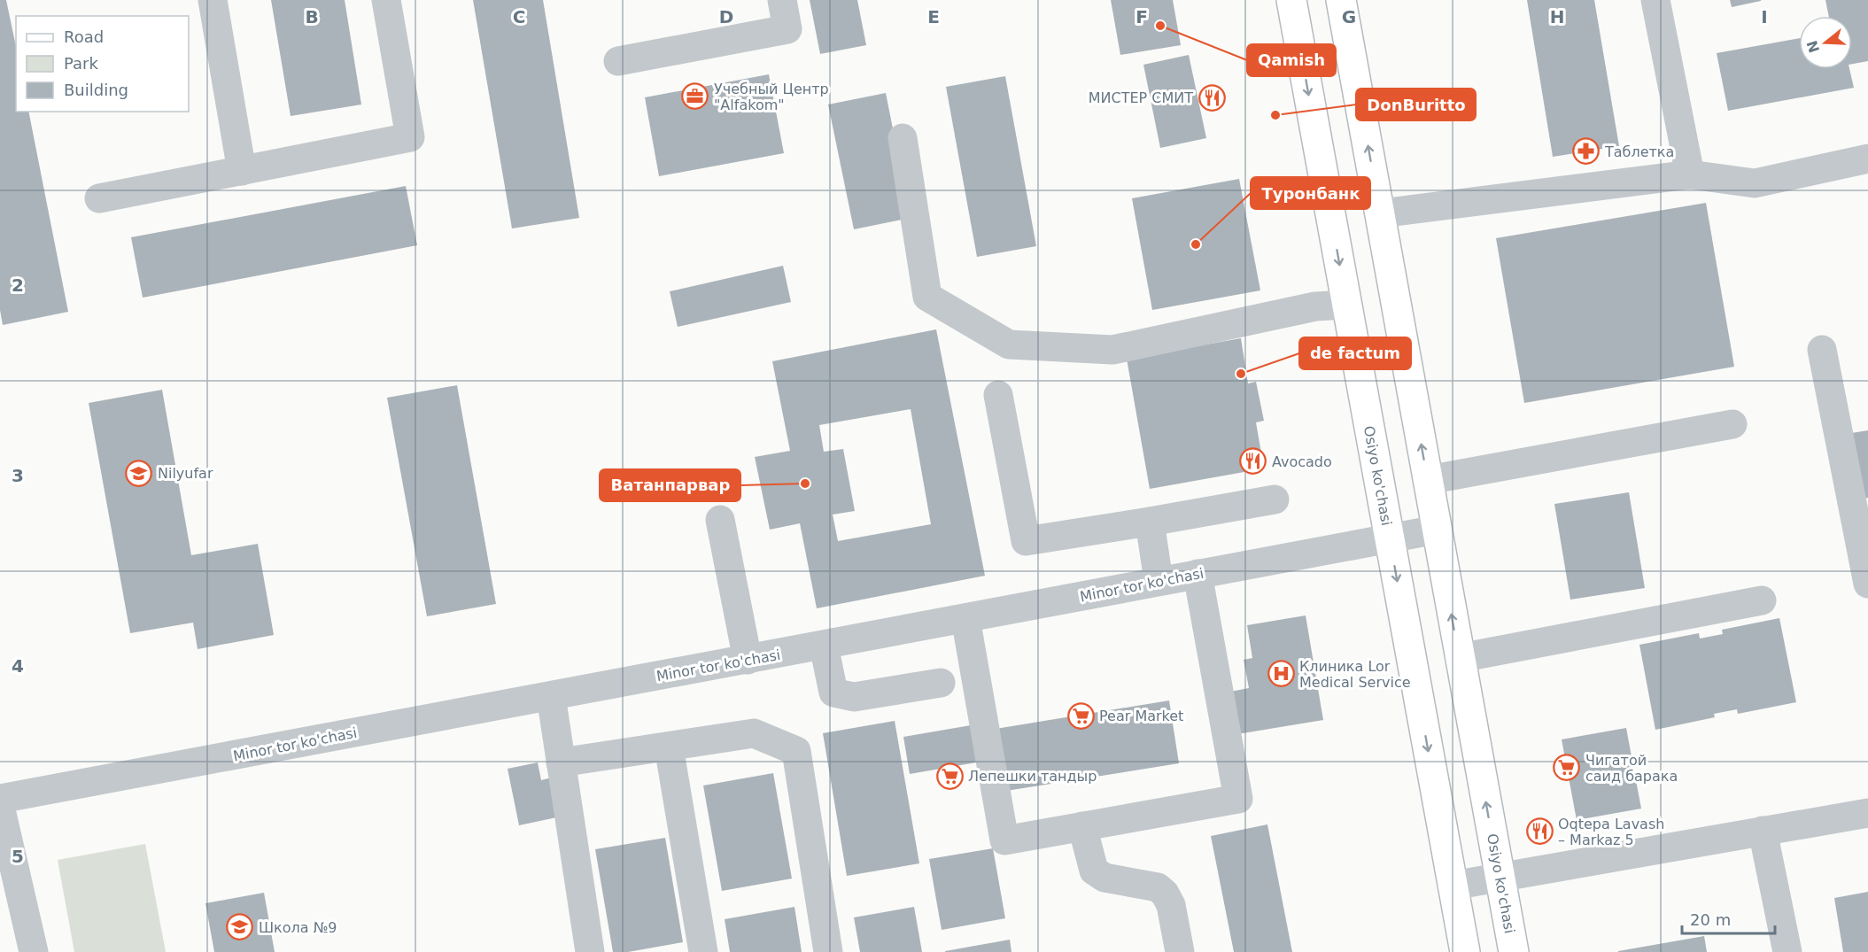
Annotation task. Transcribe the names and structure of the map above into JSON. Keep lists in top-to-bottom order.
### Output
{
  "streets": {
    "main road": ["Osiyo ko'chasi"],
    "street": ["Minor tor ko'chasi"]
  },
  "crossings": [
    ["Osiyo ko'chasi", "Minor tor ko'chasi"]
  ],
  "places": {
    "other": [
      "Qamish",
      "DonBuritto",
      "Туронбанк",
      "de factum",
      "Ватанпарвар"
    ],
    "office": ["Учебный Центр \"Alfakom\""],
    "restaurant": ["МИСТЕР СМИТ", "Avocado", "Oqtepa Lavash – Markaz 5"],
    "pharmacy": ["Таблетка"],
    "school or university": ["Nilyufar", "Школа №9"],
    "hospital": ["Клиника Lor Medical Service"],
    "supermarket": ["Pear Market", "Чигатой саид барака", "Лепешки тандыр"]
  },
  "legend": ["Road", "Park", "Building"],
  "scale_bar": "20 m",
  "north": "left",
  "grid": {
    "columns": [
      "B",
      "C",
      "D",
      "E",
      "F",
      "G",
      "H",
      "I"
    ],
    "rows": [
      "2",
      "3",
      "4",
      "5"
    ]
  }
}
